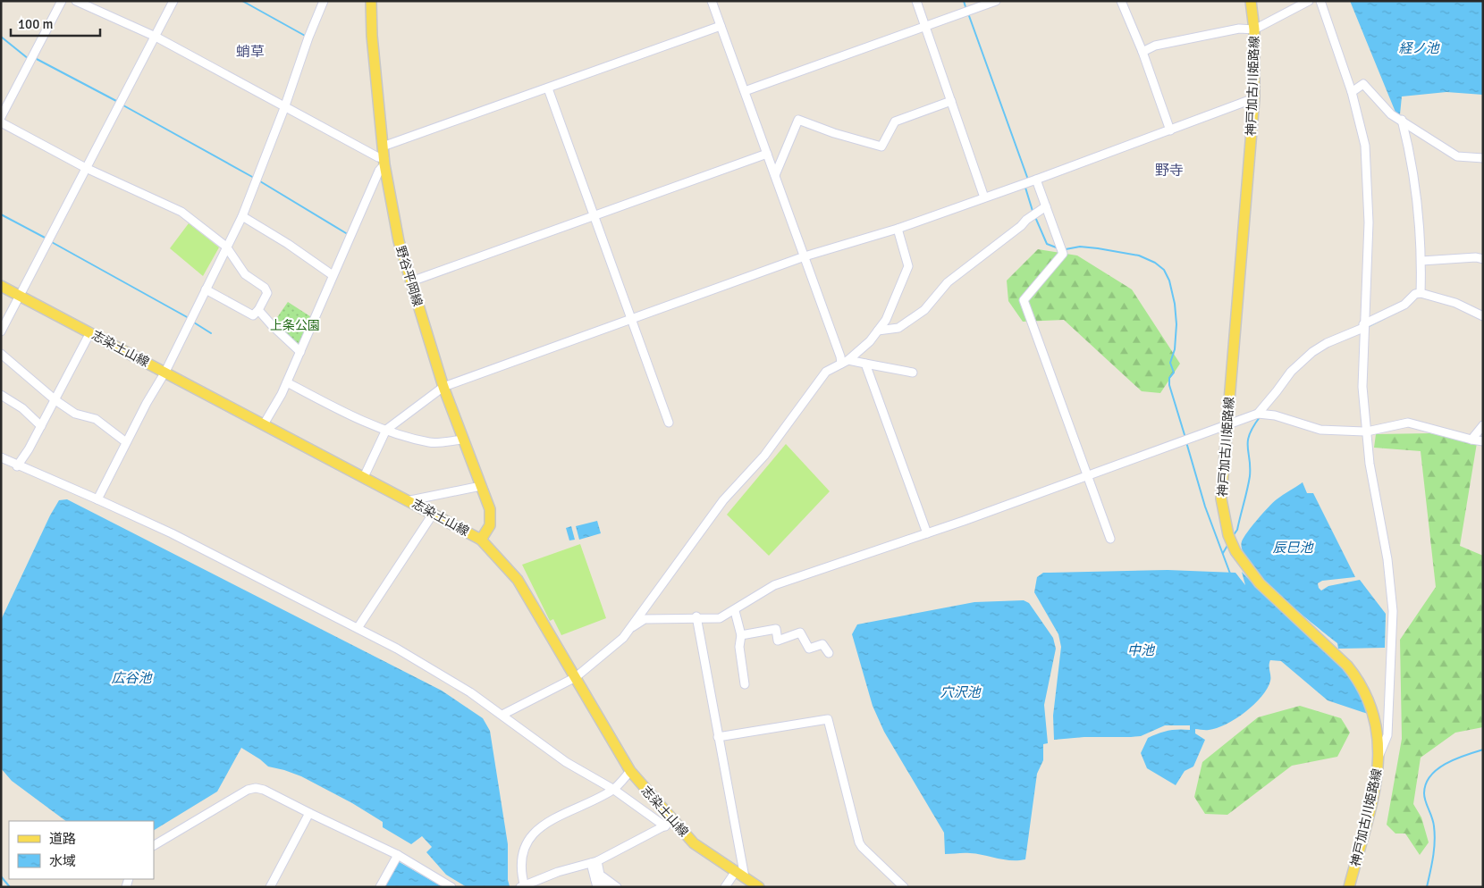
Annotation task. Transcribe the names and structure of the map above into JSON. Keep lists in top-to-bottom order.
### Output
{
  "streets": {
    "main road": ["神戸加古川姫路線", "野谷平岡線", "志染土山線"]
  },
  "crossings": [
    ["野谷平岡線", "志染土山線"]
  ],
  "districts": ["蛸草", "野寺"],
  "water": [
    "経ノ池",
    "辰巳池",
    "中池",
    "広谷池",
    "穴沢池"
  ],
  "parks": ["上条公園"],
  "legend": ["道路", "水域"],
  "scale_bar": "100 m"
}
